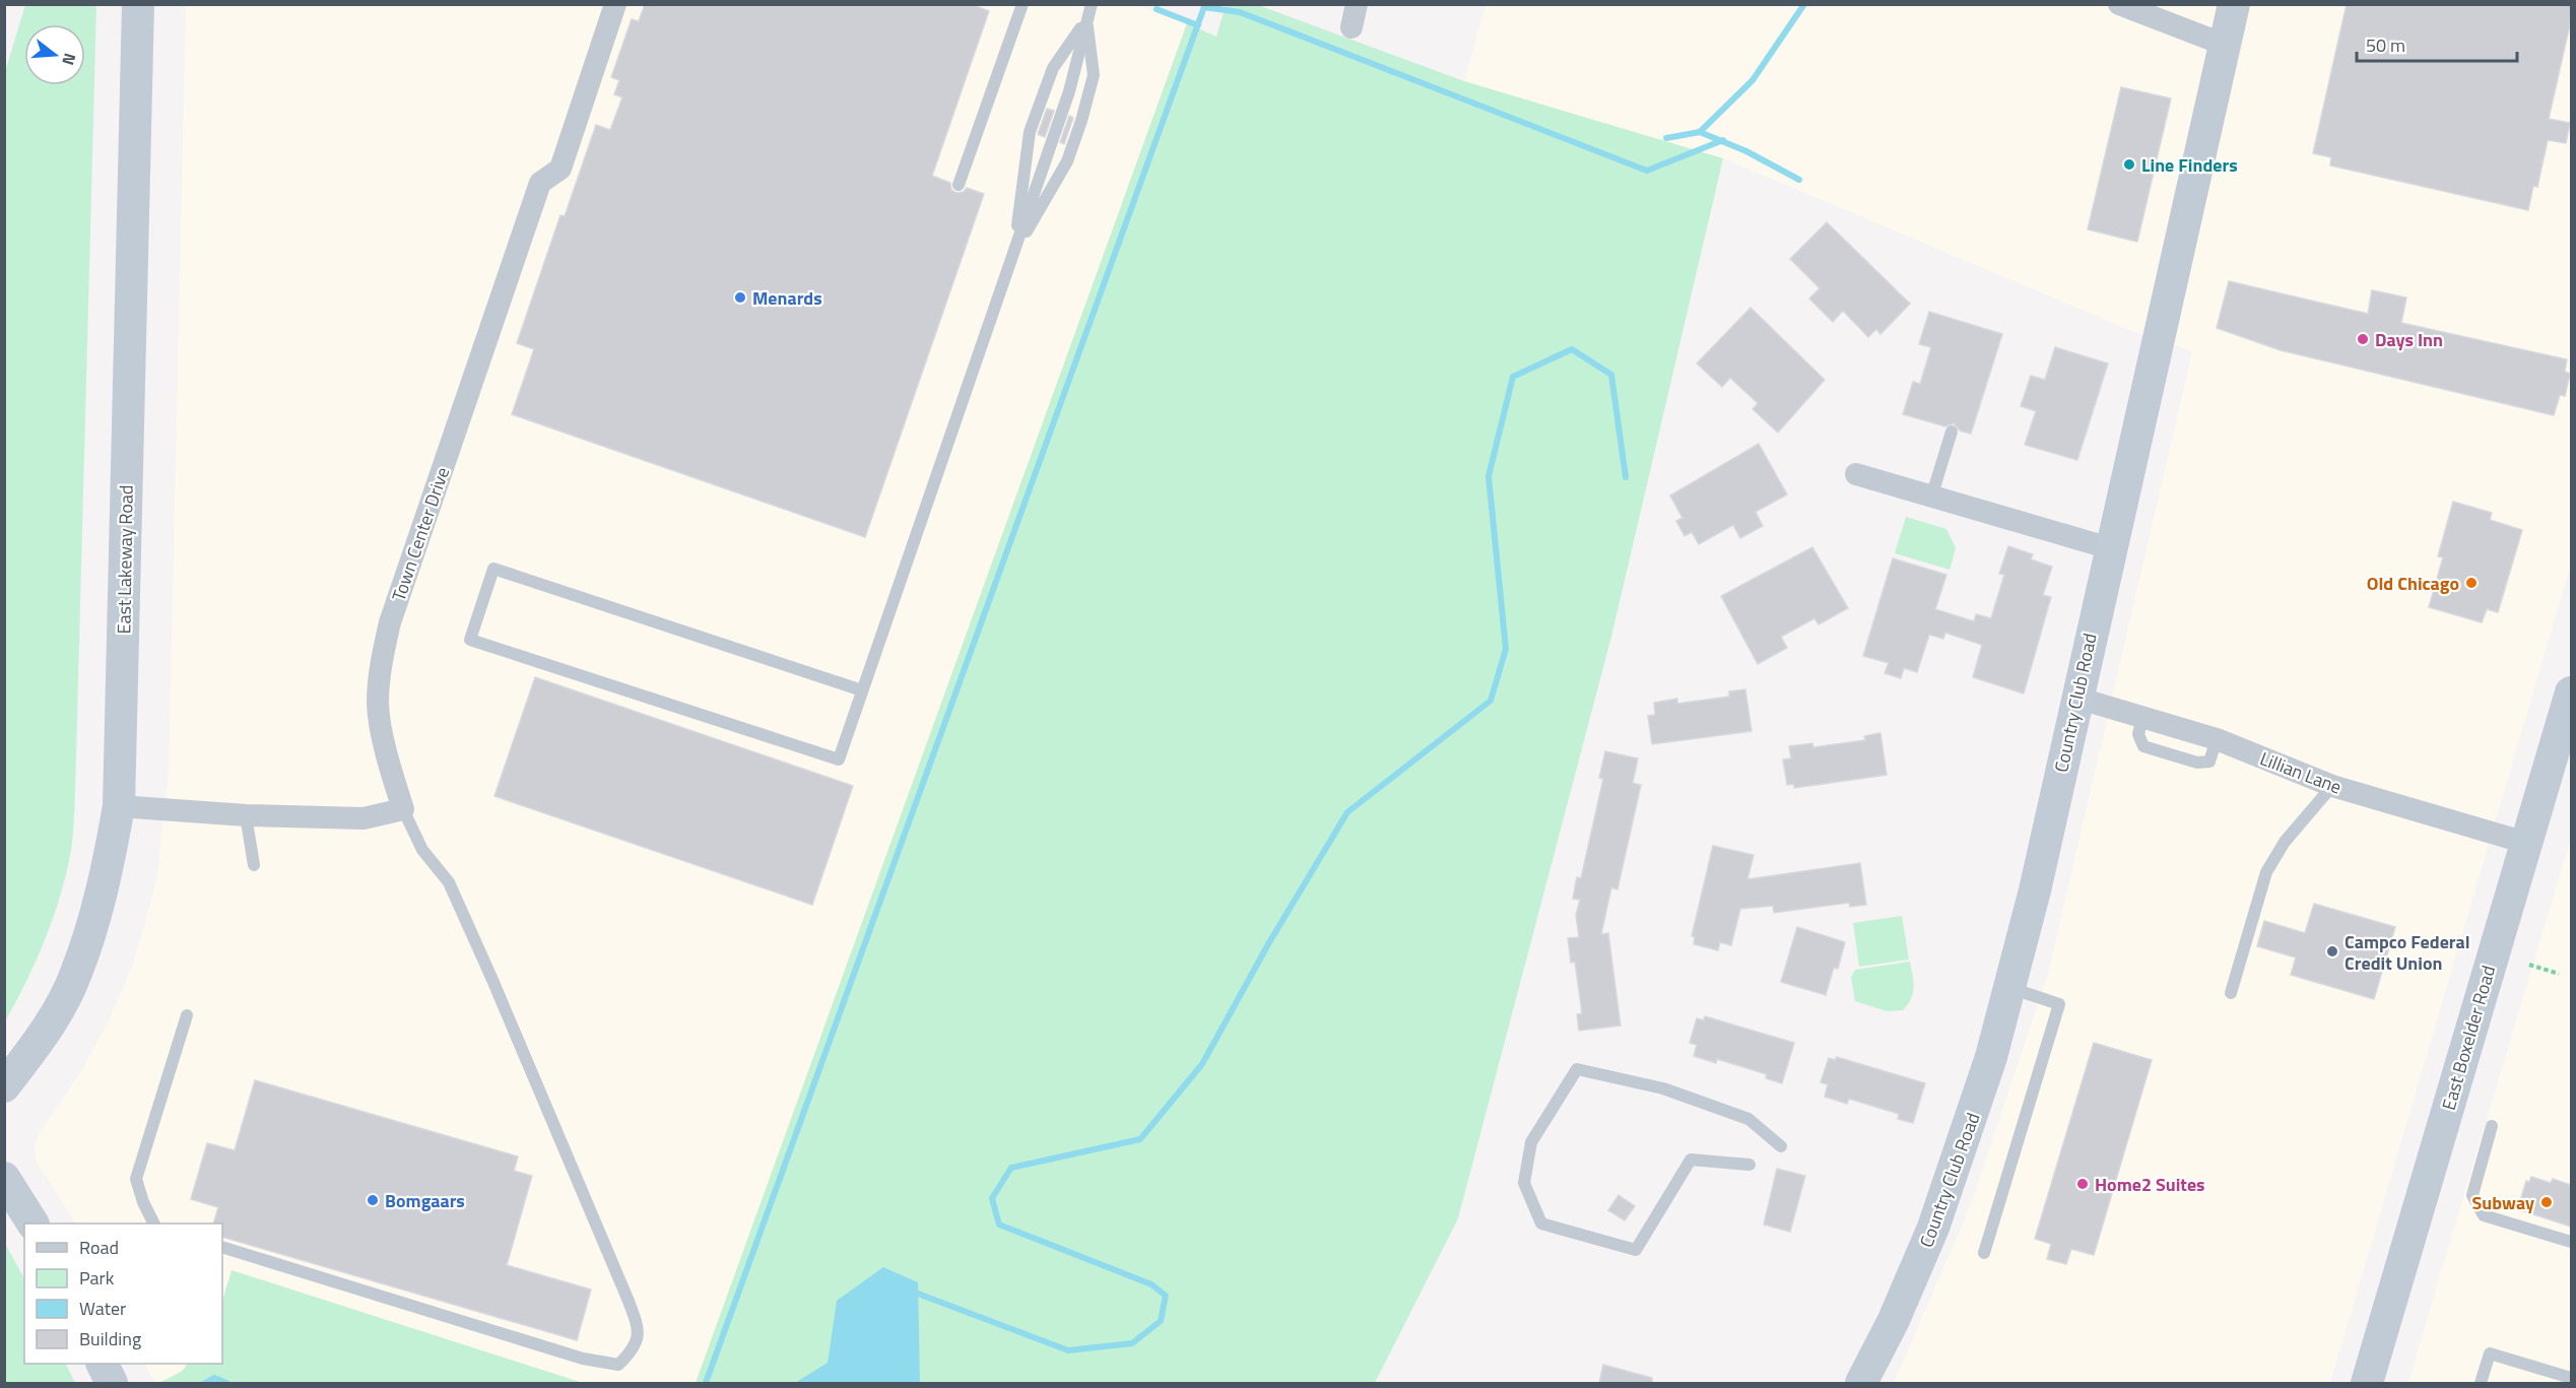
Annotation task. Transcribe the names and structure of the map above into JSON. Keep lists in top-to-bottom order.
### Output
{
  "streets": {
    "main road": ["East Lakeway Road", "Country Club Road", "East Boxelder Road"],
    "street": ["Town Center Drive", "Lillian Lane"]
  },
  "crossings": [
    ["Country Club Road", "Lillian Lane"],
    ["Lillian Lane", "East Boxelder Road"]
  ],
  "places": [
    "Line Finders",
    "Menards",
    "Days Inn",
    "Old Chicago",
    "Campco Federal Credit Union",
    "Home2 Suites",
    "Bomgaars",
    "Subway"
  ],
  "legend": [
    "Road",
    "Park",
    "Water",
    "Building"
  ],
  "scale_bar": "50 m",
  "north": "right"
}
